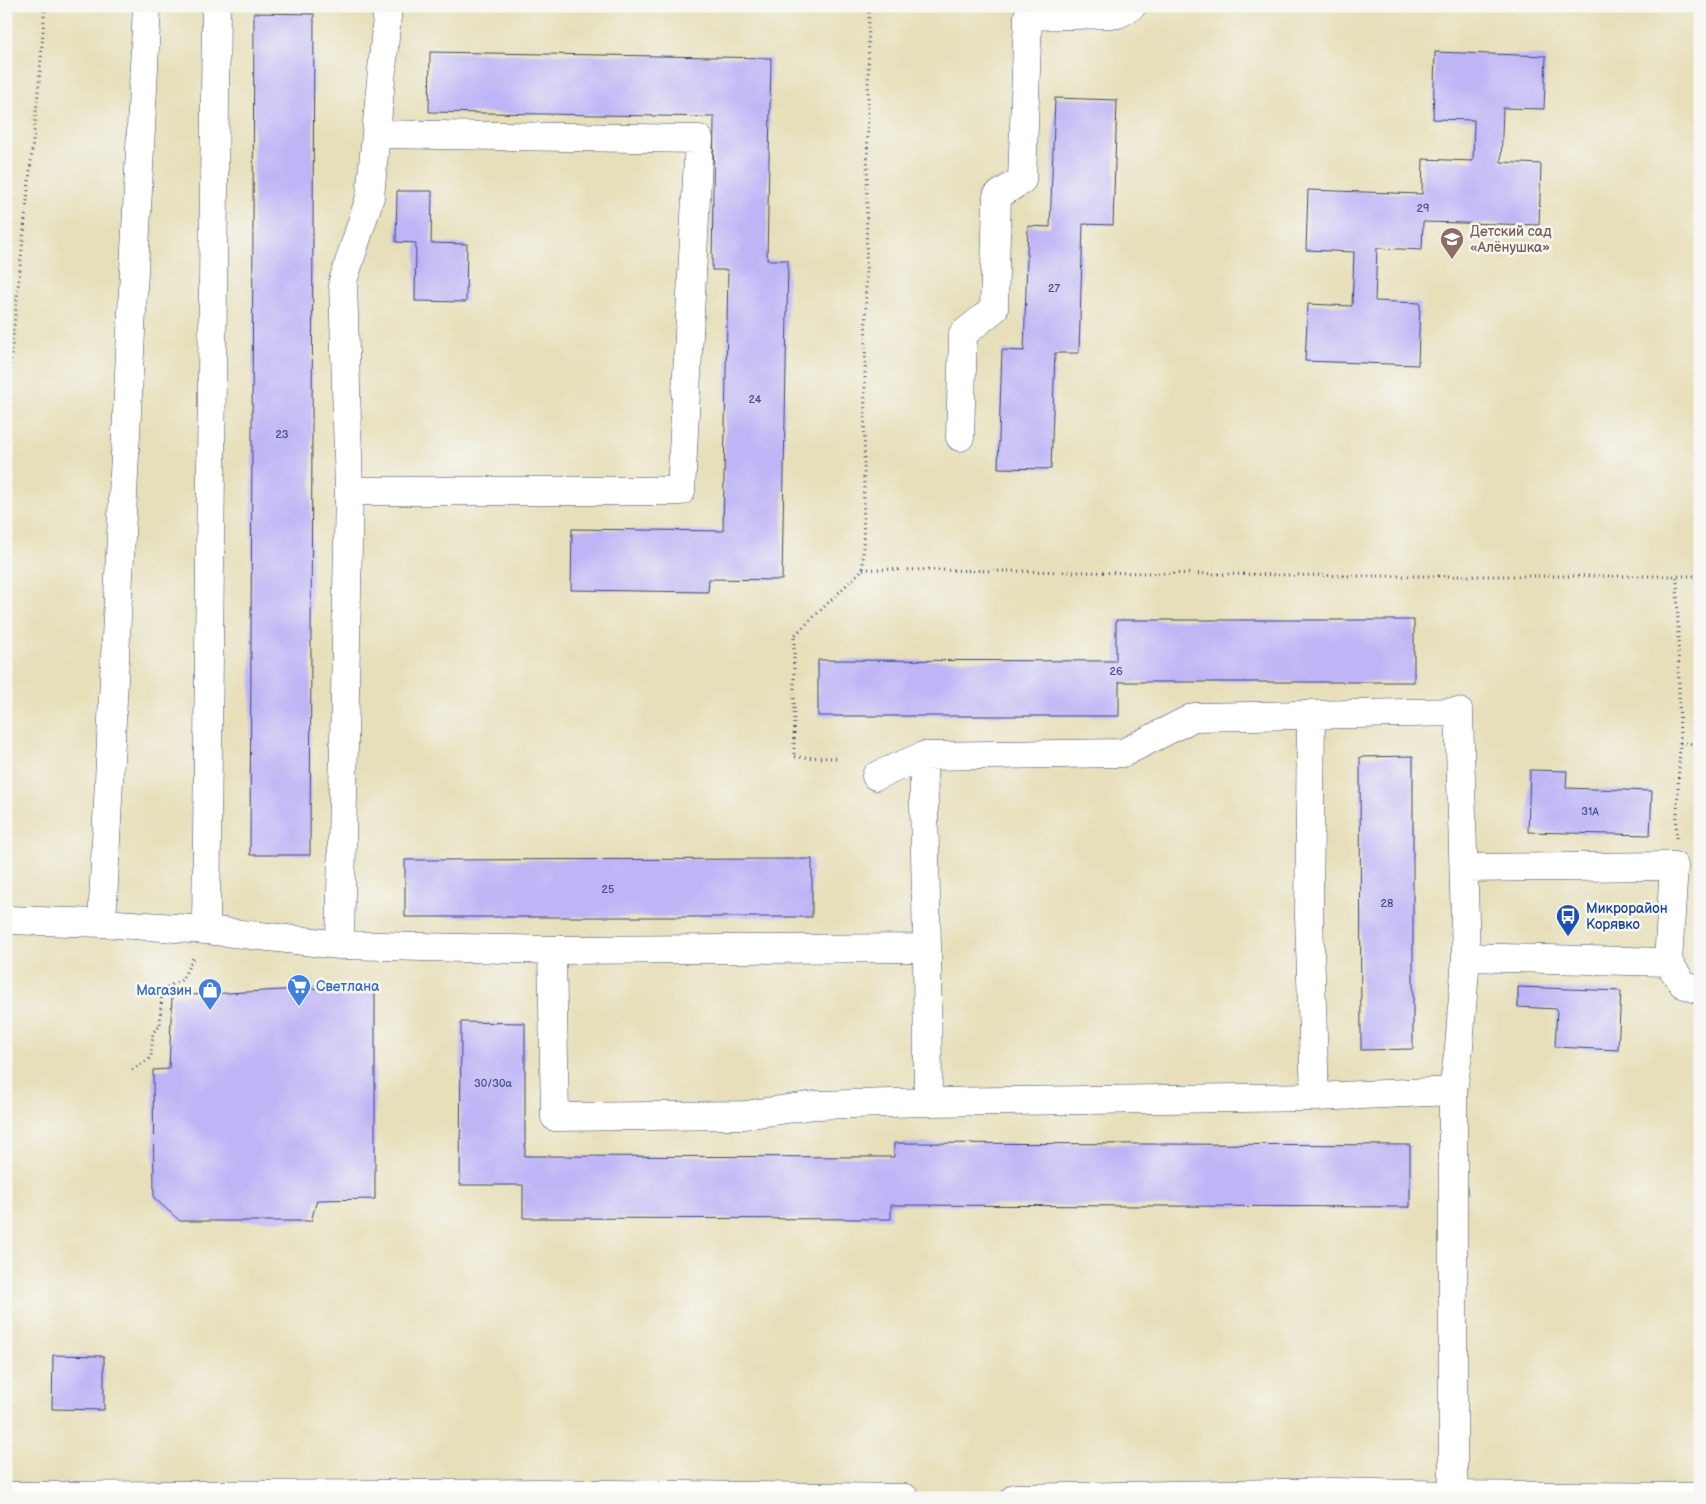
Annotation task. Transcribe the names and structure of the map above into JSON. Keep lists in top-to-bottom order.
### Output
{
  "places": {
    "school or university": ["Детский сад «Алёнушка»"],
    "bus stop": ["Микрорайон Корявко"],
    "supermarket": ["Светлана"],
    "shop": ["Магазин"]
  },
  "house_numbers": [
    "29",
    "27",
    "24",
    "23",
    "26",
    "31А",
    "25",
    "28",
    "30/30а"
  ]
}
